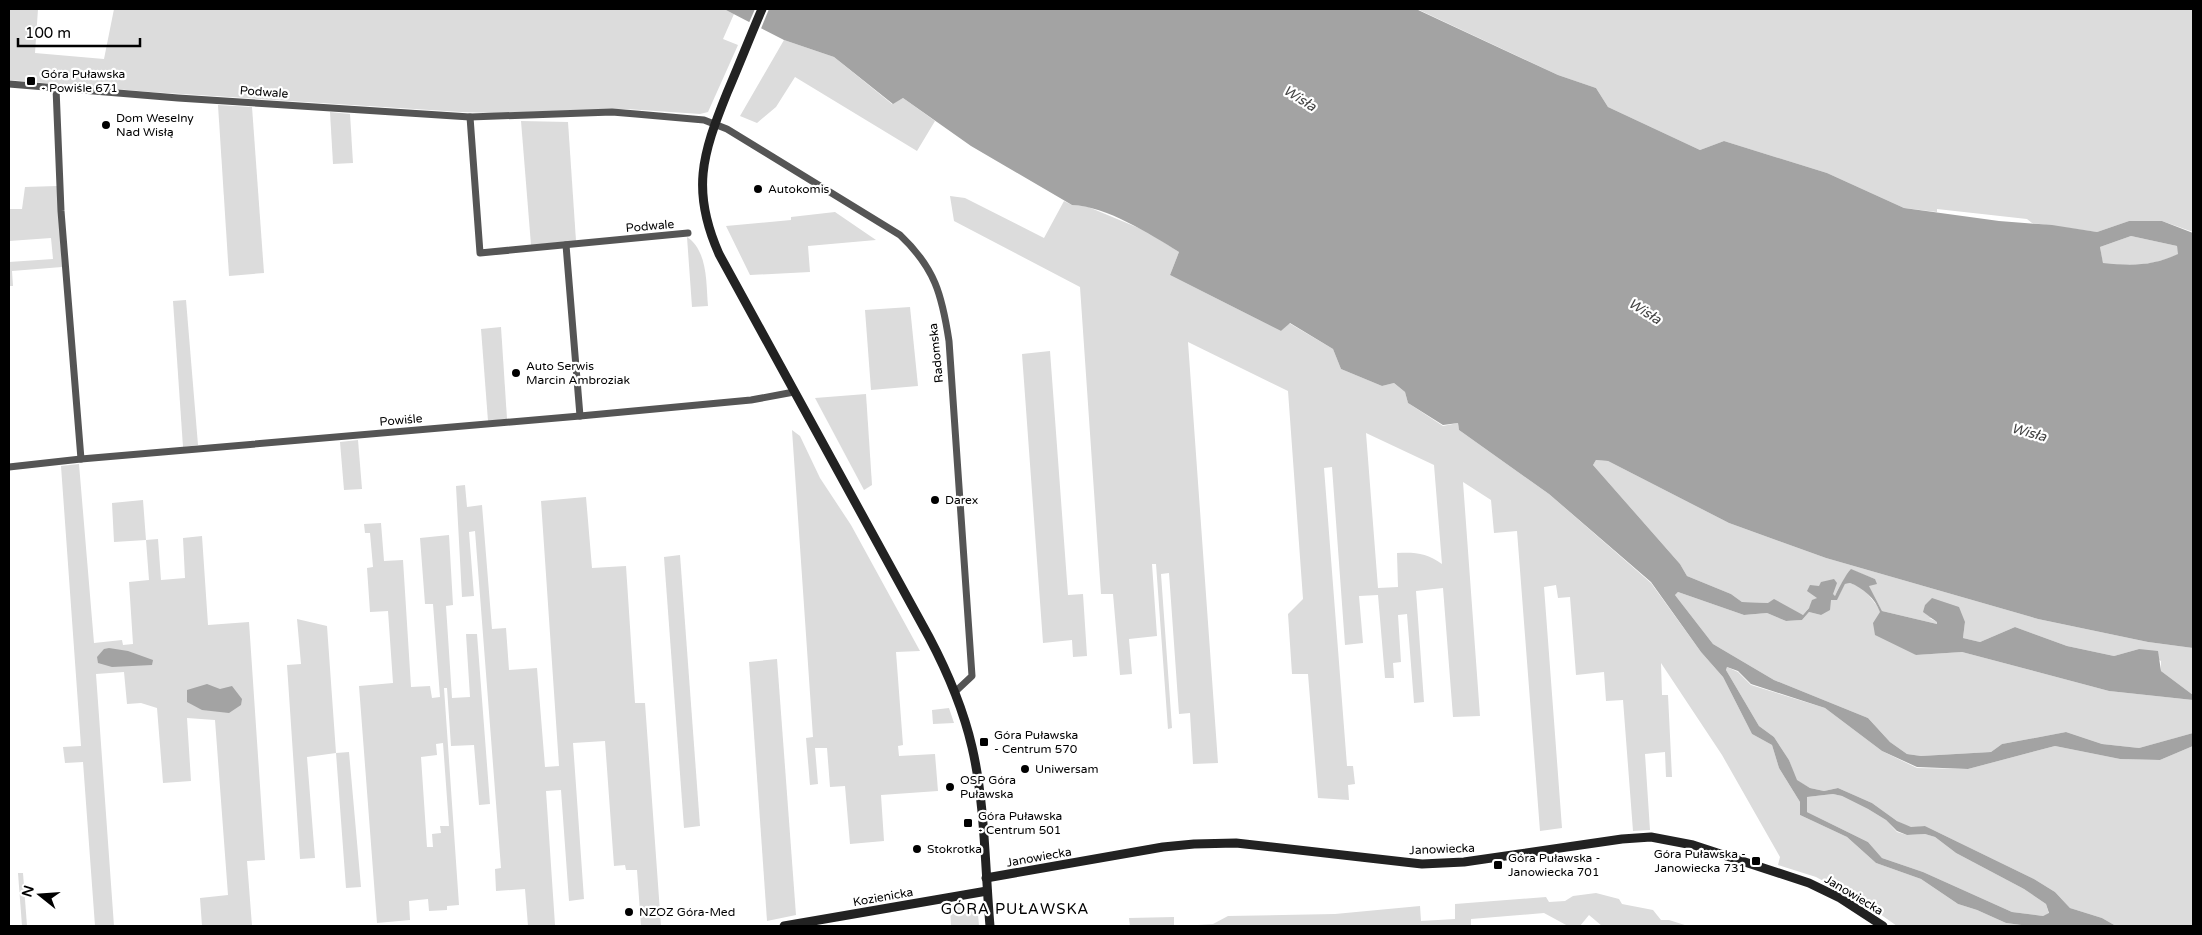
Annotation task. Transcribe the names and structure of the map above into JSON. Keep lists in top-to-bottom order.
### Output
{
  "streets": {
    "main road": ["Janowiecka", "Kozienicka"],
    "street": ["Podwale", "Radomska", "Powiśle"]
  },
  "crossings": [
    ["Podwale", "Radomska"]
  ],
  "districts": ["GÓRA PUŁAWSKA"],
  "water": ["Wisła"],
  "places": {
    "transit": [
      "Góra Puławska - Powiśle 671",
      "Góra Puławska - Centrum 570",
      "Góra Puławska - Centrum 501",
      "Góra Puławska - Janowiecka 731",
      "Góra Puławska - Janowiecka 701"
    ],
    "other": [
      "Dom Weselny Nad Wisłą",
      "Autokomis",
      "Auto Serwis Marcin Ambroziak",
      "Darex",
      "Uniwersam",
      "OSP Góra Puławska",
      "Stokrotka",
      "NZOZ Góra-Med"
    ]
  },
  "scale_bar": "100 m",
  "north": "left"
}
